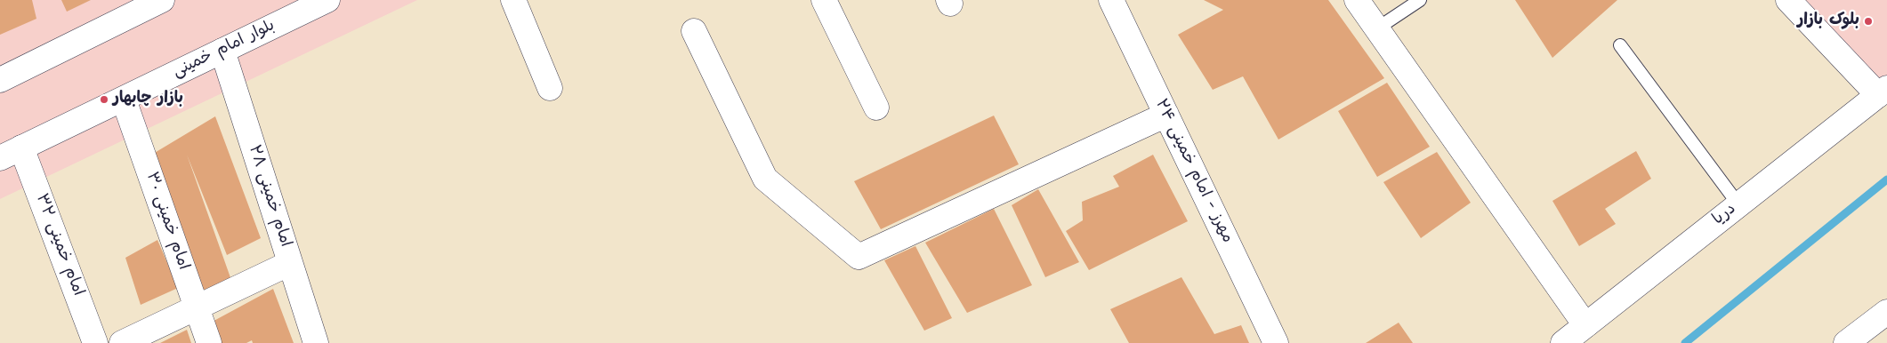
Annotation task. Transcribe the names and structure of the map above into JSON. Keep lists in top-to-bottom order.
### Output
{
  "streets": {
    "street": [
      "بلوار امام خمینی",
      "مهرز - امام خمینی ۲۴",
      "امام خمینی ۲۸",
      "دریا",
      "امام خمینی ۳۰",
      "امام خمینی ۳۲"
    ]
  },
  "crossings": [
    ["بلوار امام خمینی", "امام خمینی ۲۸"],
    ["بلوار امام خمینی", "امام خمینی ۳۰"],
    ["بلوار امام خمینی", "امام خمینی ۳۲"]
  ],
  "places": ["بلوک بازار", "بازار چابهار"]
}
